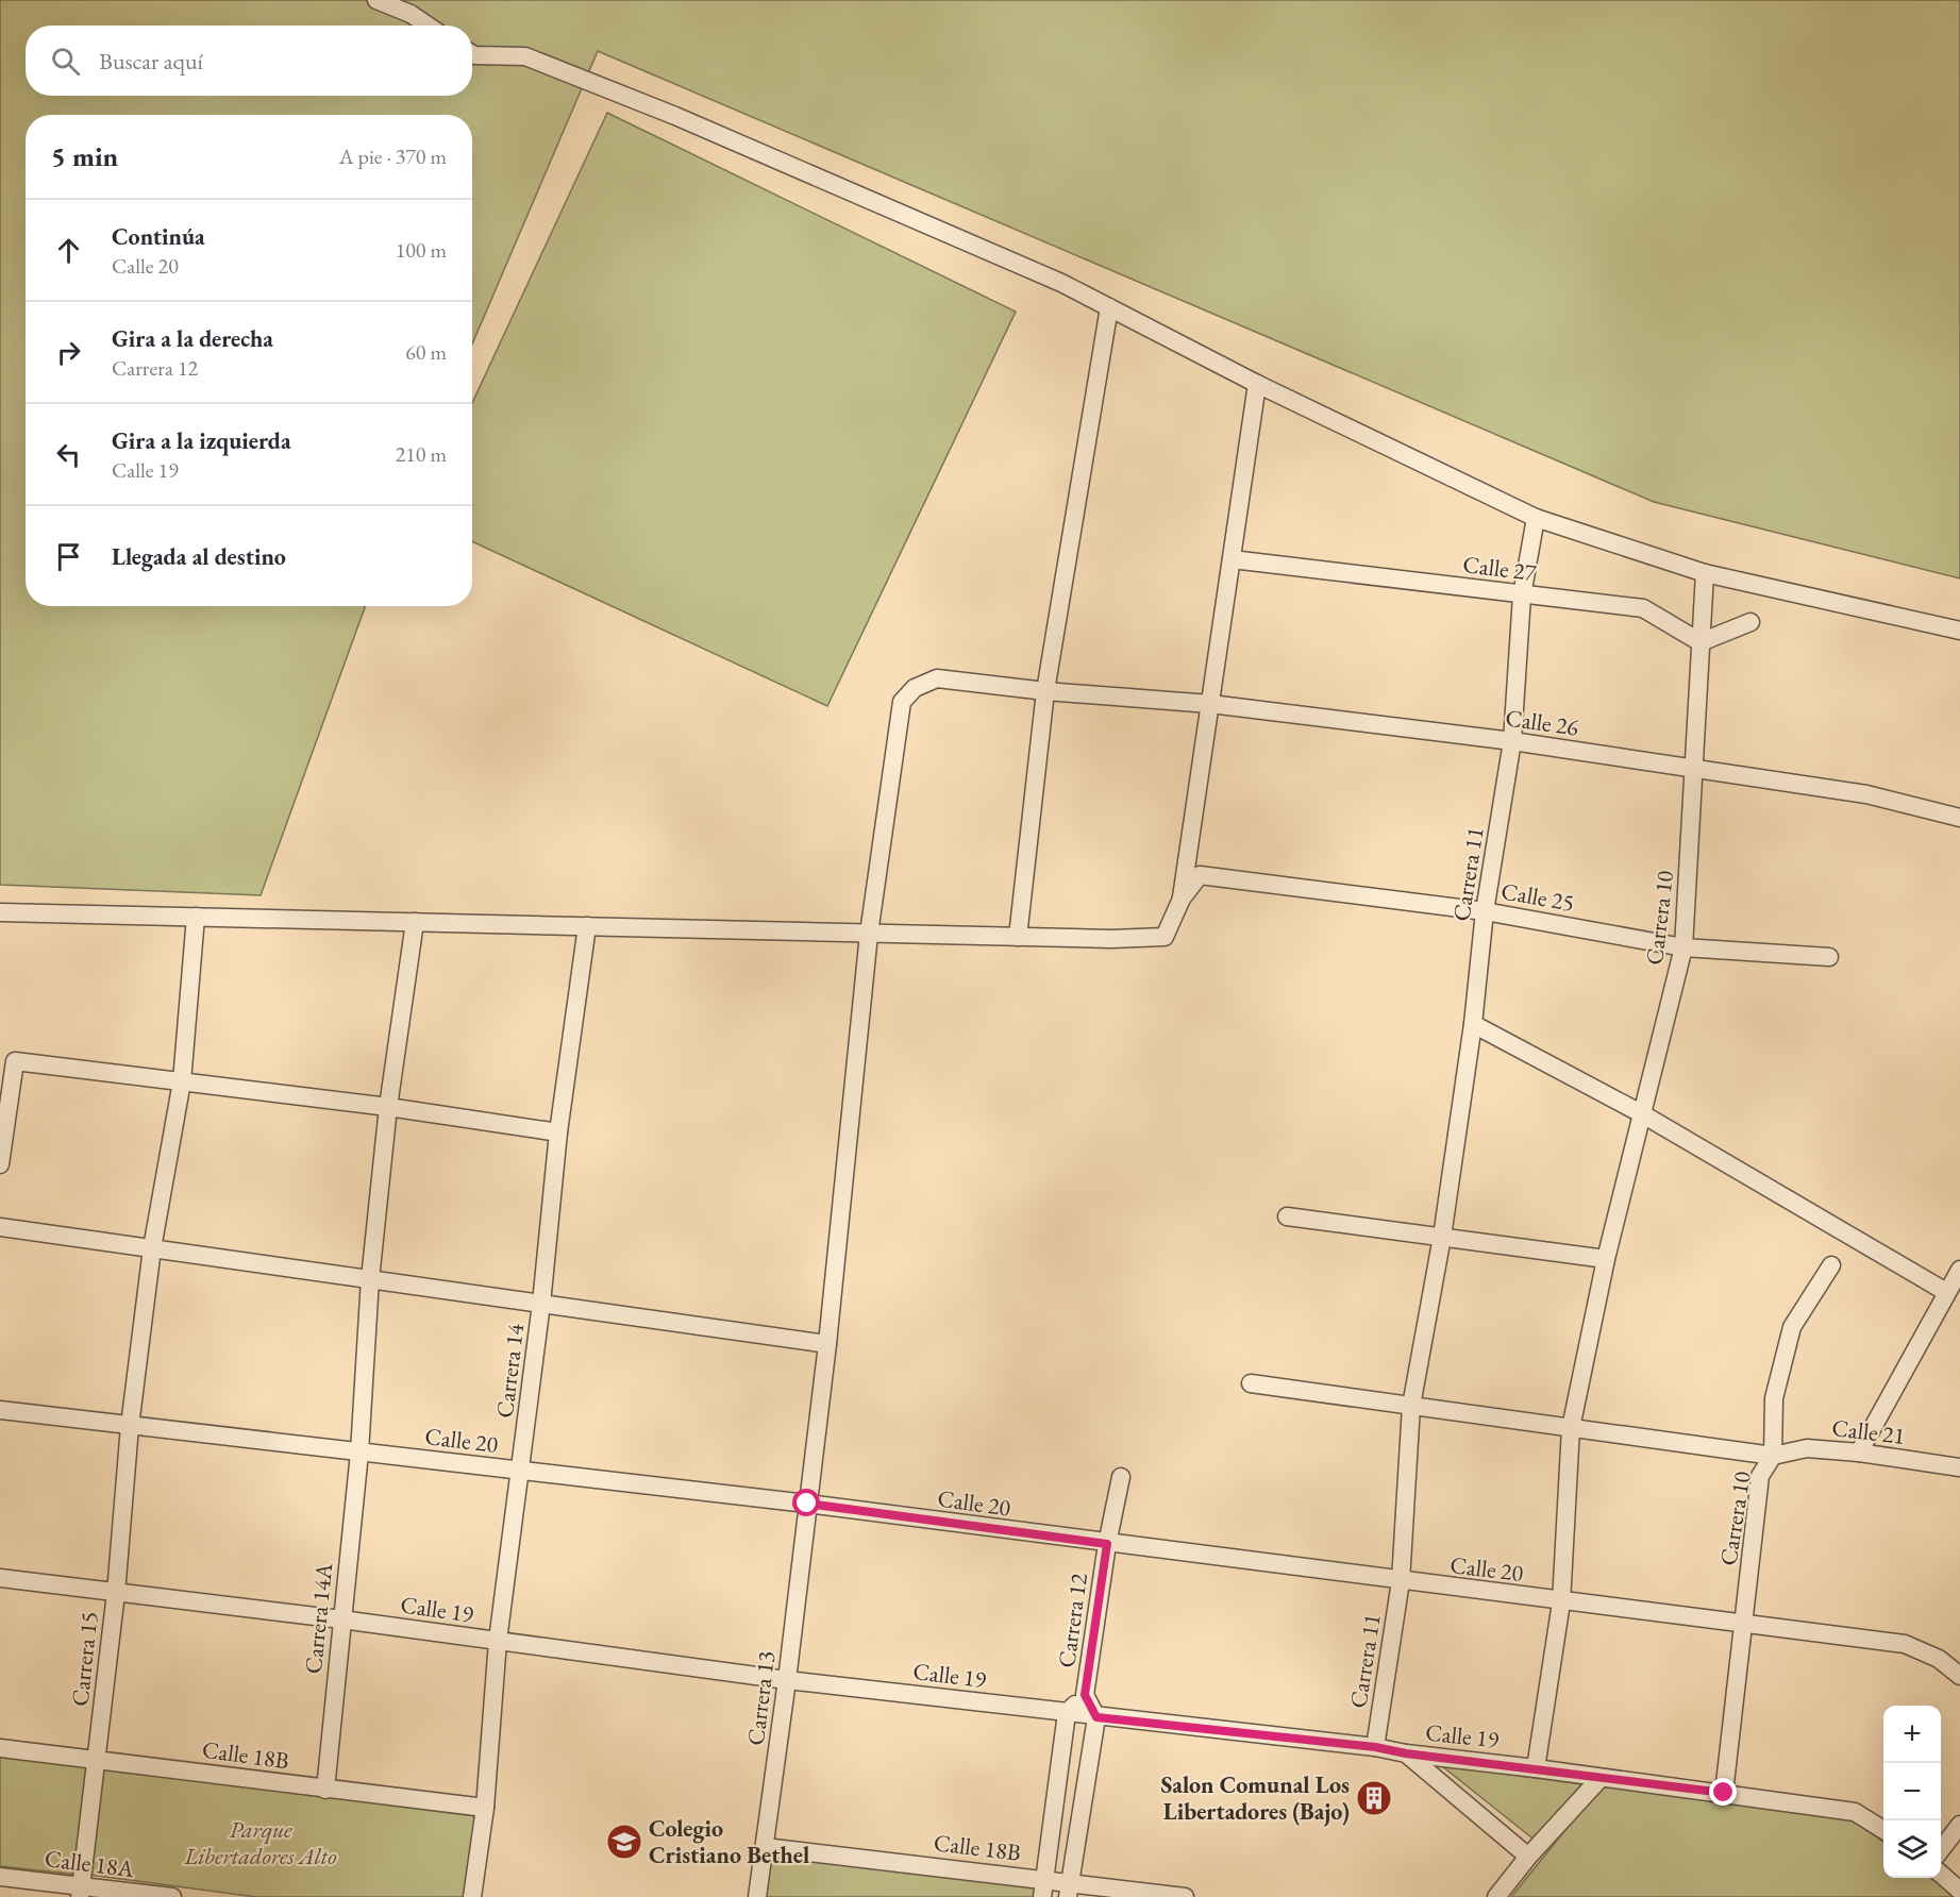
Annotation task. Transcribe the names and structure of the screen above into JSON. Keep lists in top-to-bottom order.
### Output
{
  "streets": {
    "street": [
      "Calle 27",
      "Calle 26",
      "Carrera 11",
      "Calle 25",
      "Carrera 10",
      "Carrera 14",
      "Calle 21",
      "Calle 20",
      "Calle 19",
      "Carrera 14A",
      "Carrera 12",
      "Carrera 15",
      "Carrera 13",
      "Calle 18B",
      "Calle 18A"
    ]
  },
  "crossings": [
    ["Calle 27", "Carrera 11"],
    ["Calle 27", "Carrera 10"],
    ["Calle 26", "Carrera 11"],
    ["Calle 26", "Carrera 10"],
    ["Calle 26", "Carrera 13"],
    ["Carrera 11", "Calle 25"],
    ["Carrera 11", "Calle 21"],
    ["Carrera 11", "Calle 20"],
    ["Carrera 11", "Calle 19"],
    ["Calle 25", "Carrera 10"],
    ["Carrera 10", "Calle 21"],
    ["Carrera 10", "Calle 20"],
    ["Carrera 10", "Calle 19"],
    ["Carrera 14", "Calle 20"],
    ["Carrera 14", "Calle 19"],
    ["Carrera 14", "Calle 18B"],
    ["Calle 20", "Carrera 14A"],
    ["Calle 20", "Carrera 12"],
    ["Calle 20", "Carrera 15"],
    ["Calle 20", "Carrera 13"],
    ["Calle 19", "Carrera 14A"],
    ["Calle 19", "Carrera 12"],
    ["Calle 19", "Carrera 15"],
    ["Calle 19", "Carrera 13"],
    ["Carrera 14A", "Calle 18B"],
    ["Carrera 15", "Calle 18B"],
    ["Carrera 15", "Calle 18A"],
    ["Carrera 13", "Calle 18B"]
  ],
  "parks": ["Parque Libertadores Alto"],
  "places": {
    "building": ["Salon Comunal Los Libertadores (Bajo)"],
    "school or university": ["Colegio Cristiano Bethel"]
  },
  "page": {
    "search": "Buscar aquí",
    "heading": ["5 min", "A pie · 370 m"],
    "list": [
      ["Continúa", "Calle 20", "100 m"],
      ["Gira a la derecha", "Carrera 12", "60 m"],
      ["Gira a la izquierda", "Calle 19", "210 m"],
      "Llegada al destino"
    ],
    "map_buttons": ["+", "−"]
  }
}
